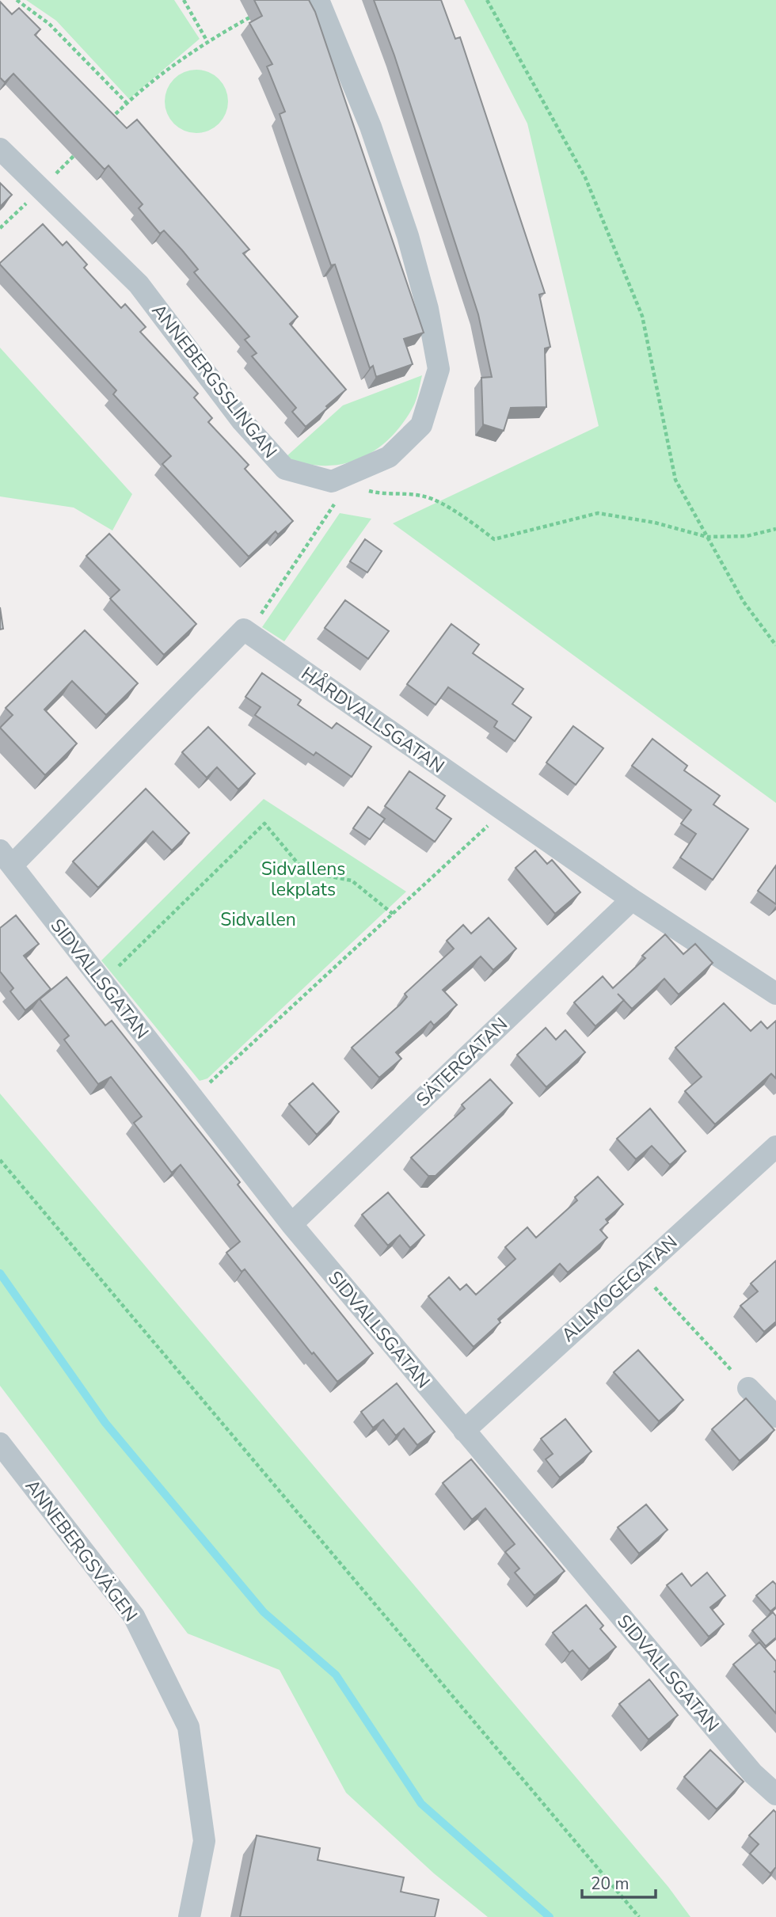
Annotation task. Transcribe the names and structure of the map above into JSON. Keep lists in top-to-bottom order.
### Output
{
  "streets": {
    "street": [
      "ANNEBERGSSLINGAN",
      "HÅRDVALLSGATAN",
      "SIDVALLSGATAN",
      "SÄTERGATAN",
      "ALLMOGEGATAN",
      "ANNEBERGSVÄGEN"
    ]
  },
  "crossings": [
    ["HÅRDVALLSGATAN", "SÄTERGATAN"],
    ["SIDVALLSGATAN", "SÄTERGATAN"],
    ["SIDVALLSGATAN", "ALLMOGEGATAN"]
  ],
  "parks": ["Sidvallens lekplats", "Sidvallen"],
  "scale_bar": "20 m"
}
